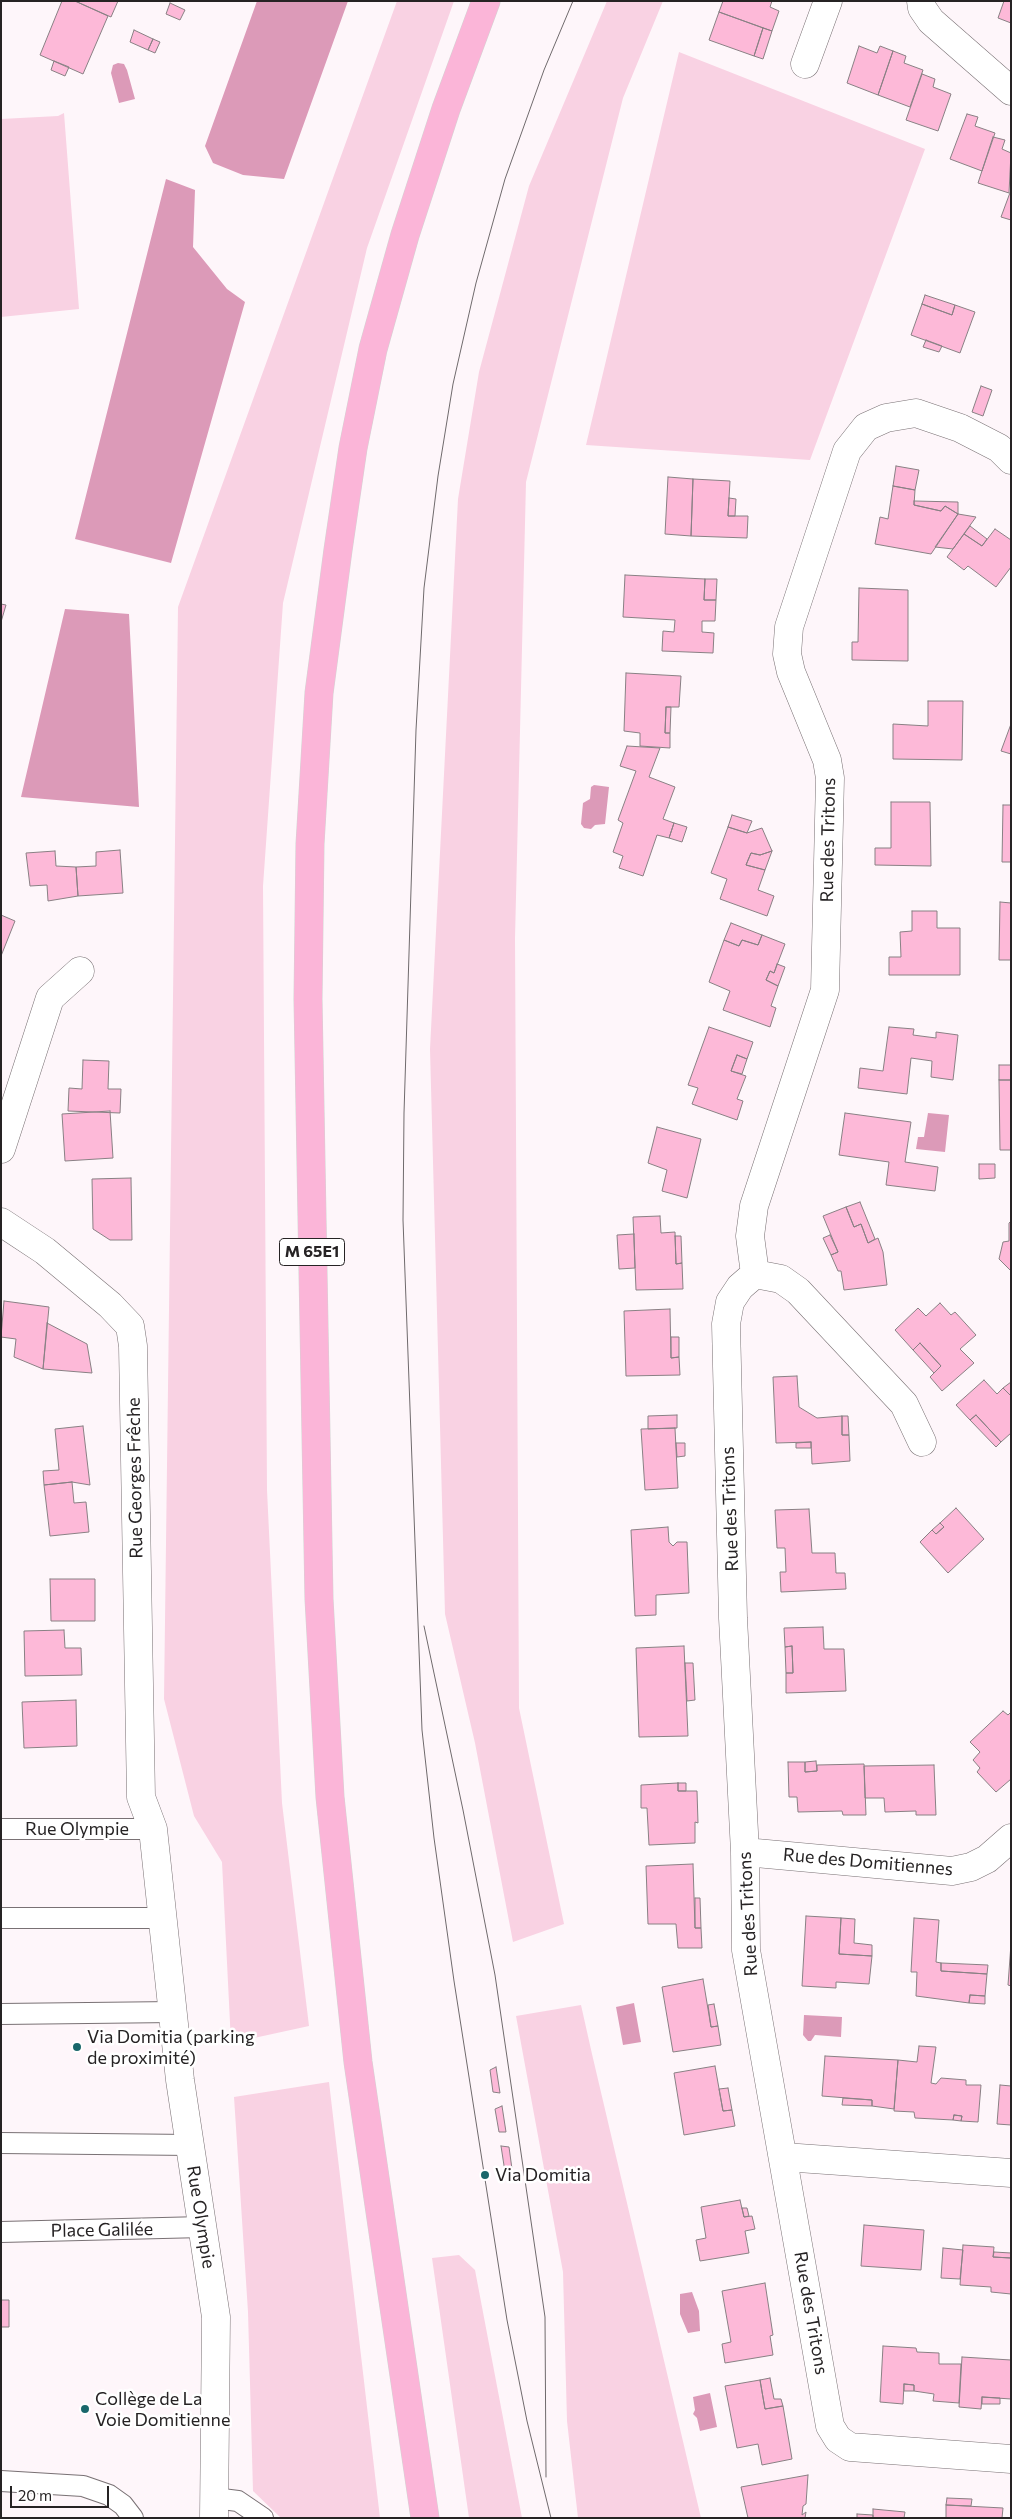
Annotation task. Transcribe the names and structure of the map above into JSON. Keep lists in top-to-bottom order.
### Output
{
  "streets": {
    "main road": ["M 65E1"],
    "street": [
      "Rue des Tritons",
      "Rue Georges Frêche",
      "Rue Olympie",
      "Rue des Domitiennes"
    ],
    "lane": ["Place Galilée"]
  },
  "crossings": [
    ["Rue des Tritons", "Rue des Domitiennes"],
    ["Rue Georges Frêche", "Rue Olympie"],
    ["Rue Olympie", "Place Galilée"]
  ],
  "places": ["Via Domitia (parking de proximité)", "Via Domitia", "Collège de La Voie Domitienne"],
  "scale_bar": "20 m"
}
